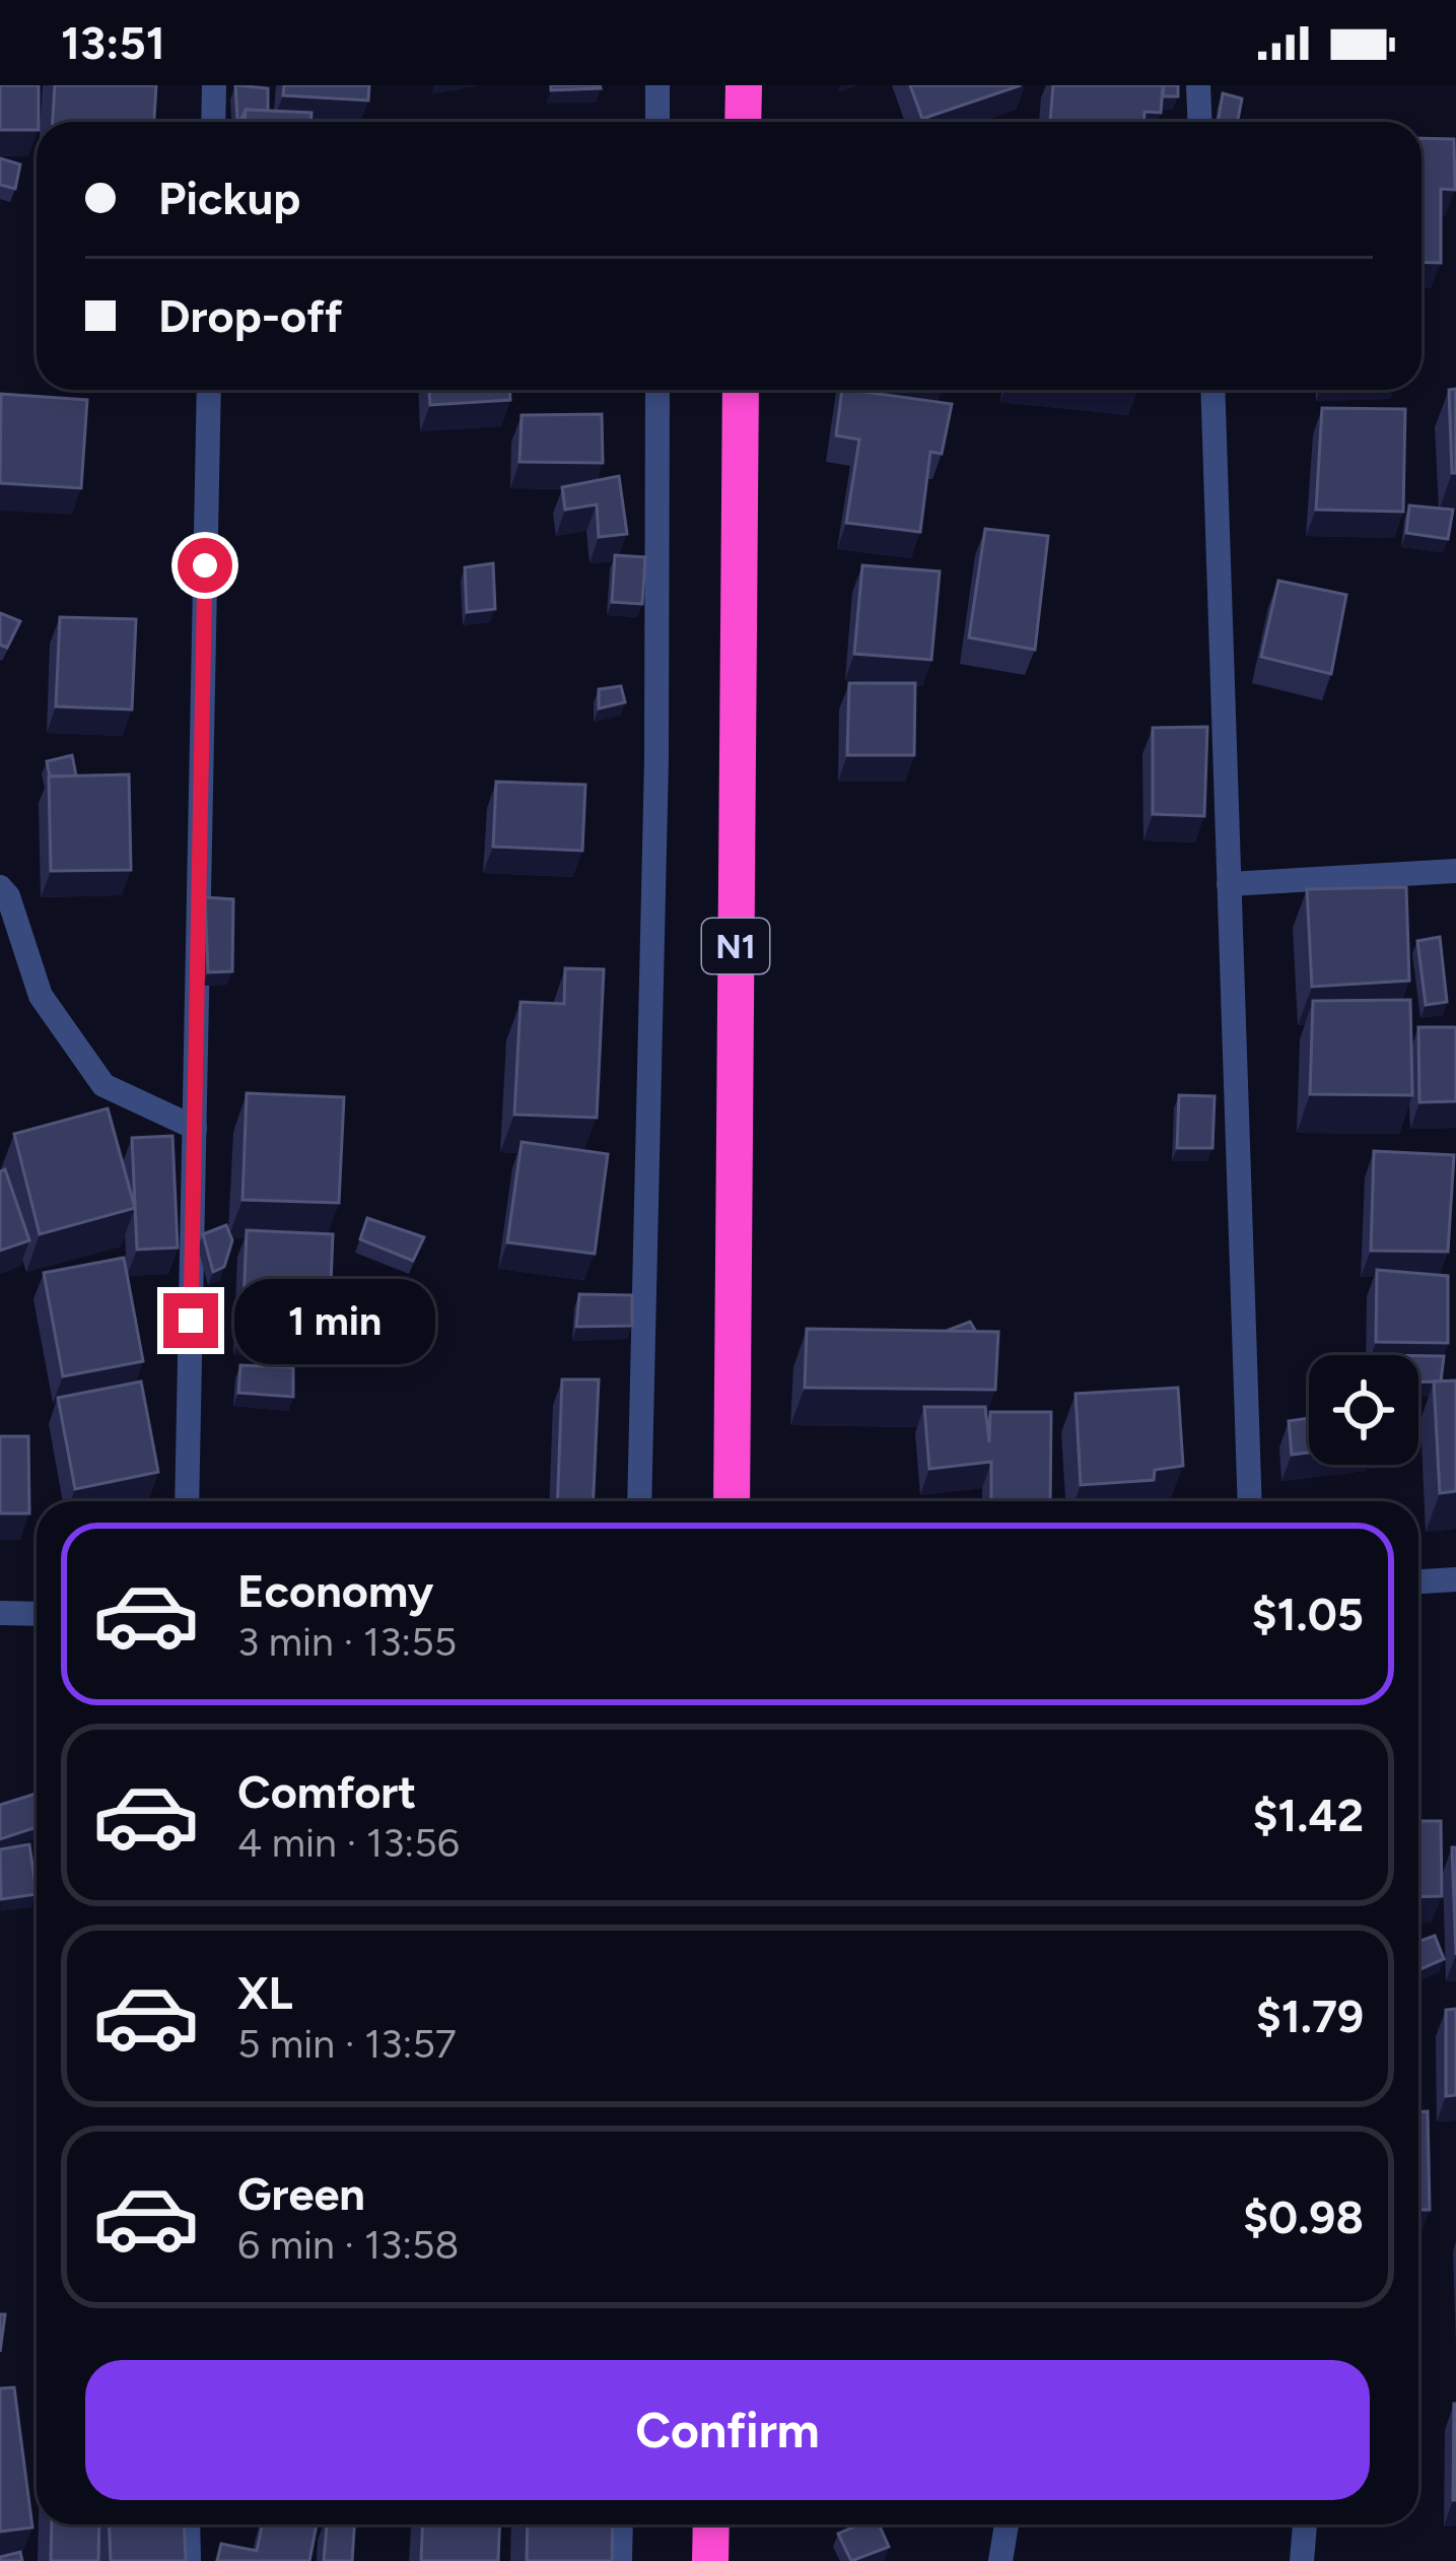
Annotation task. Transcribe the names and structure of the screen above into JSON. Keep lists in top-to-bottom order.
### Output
{
  "streets": {
    "highway": ["N1"]
  },
  "page": {
    "status": "13:51",
    "banner": ["Pickup", "Drop-off"],
    "bubble": "1 min",
    "list": [
      {
        "name": "Economy",
        "note": "3 min · 13:55",
        "value": "$1.05"
      },
      {
        "name": "Comfort",
        "note": "4 min · 13:56",
        "value": "$1.42"
      },
      {
        "name": "XL",
        "note": "5 min · 13:57",
        "value": "$1.79"
      },
      {
        "name": "Green",
        "note": "6 min · 13:58",
        "value": "$0.98"
      }
    ],
    "buttons": "Confirm"
  }
}
